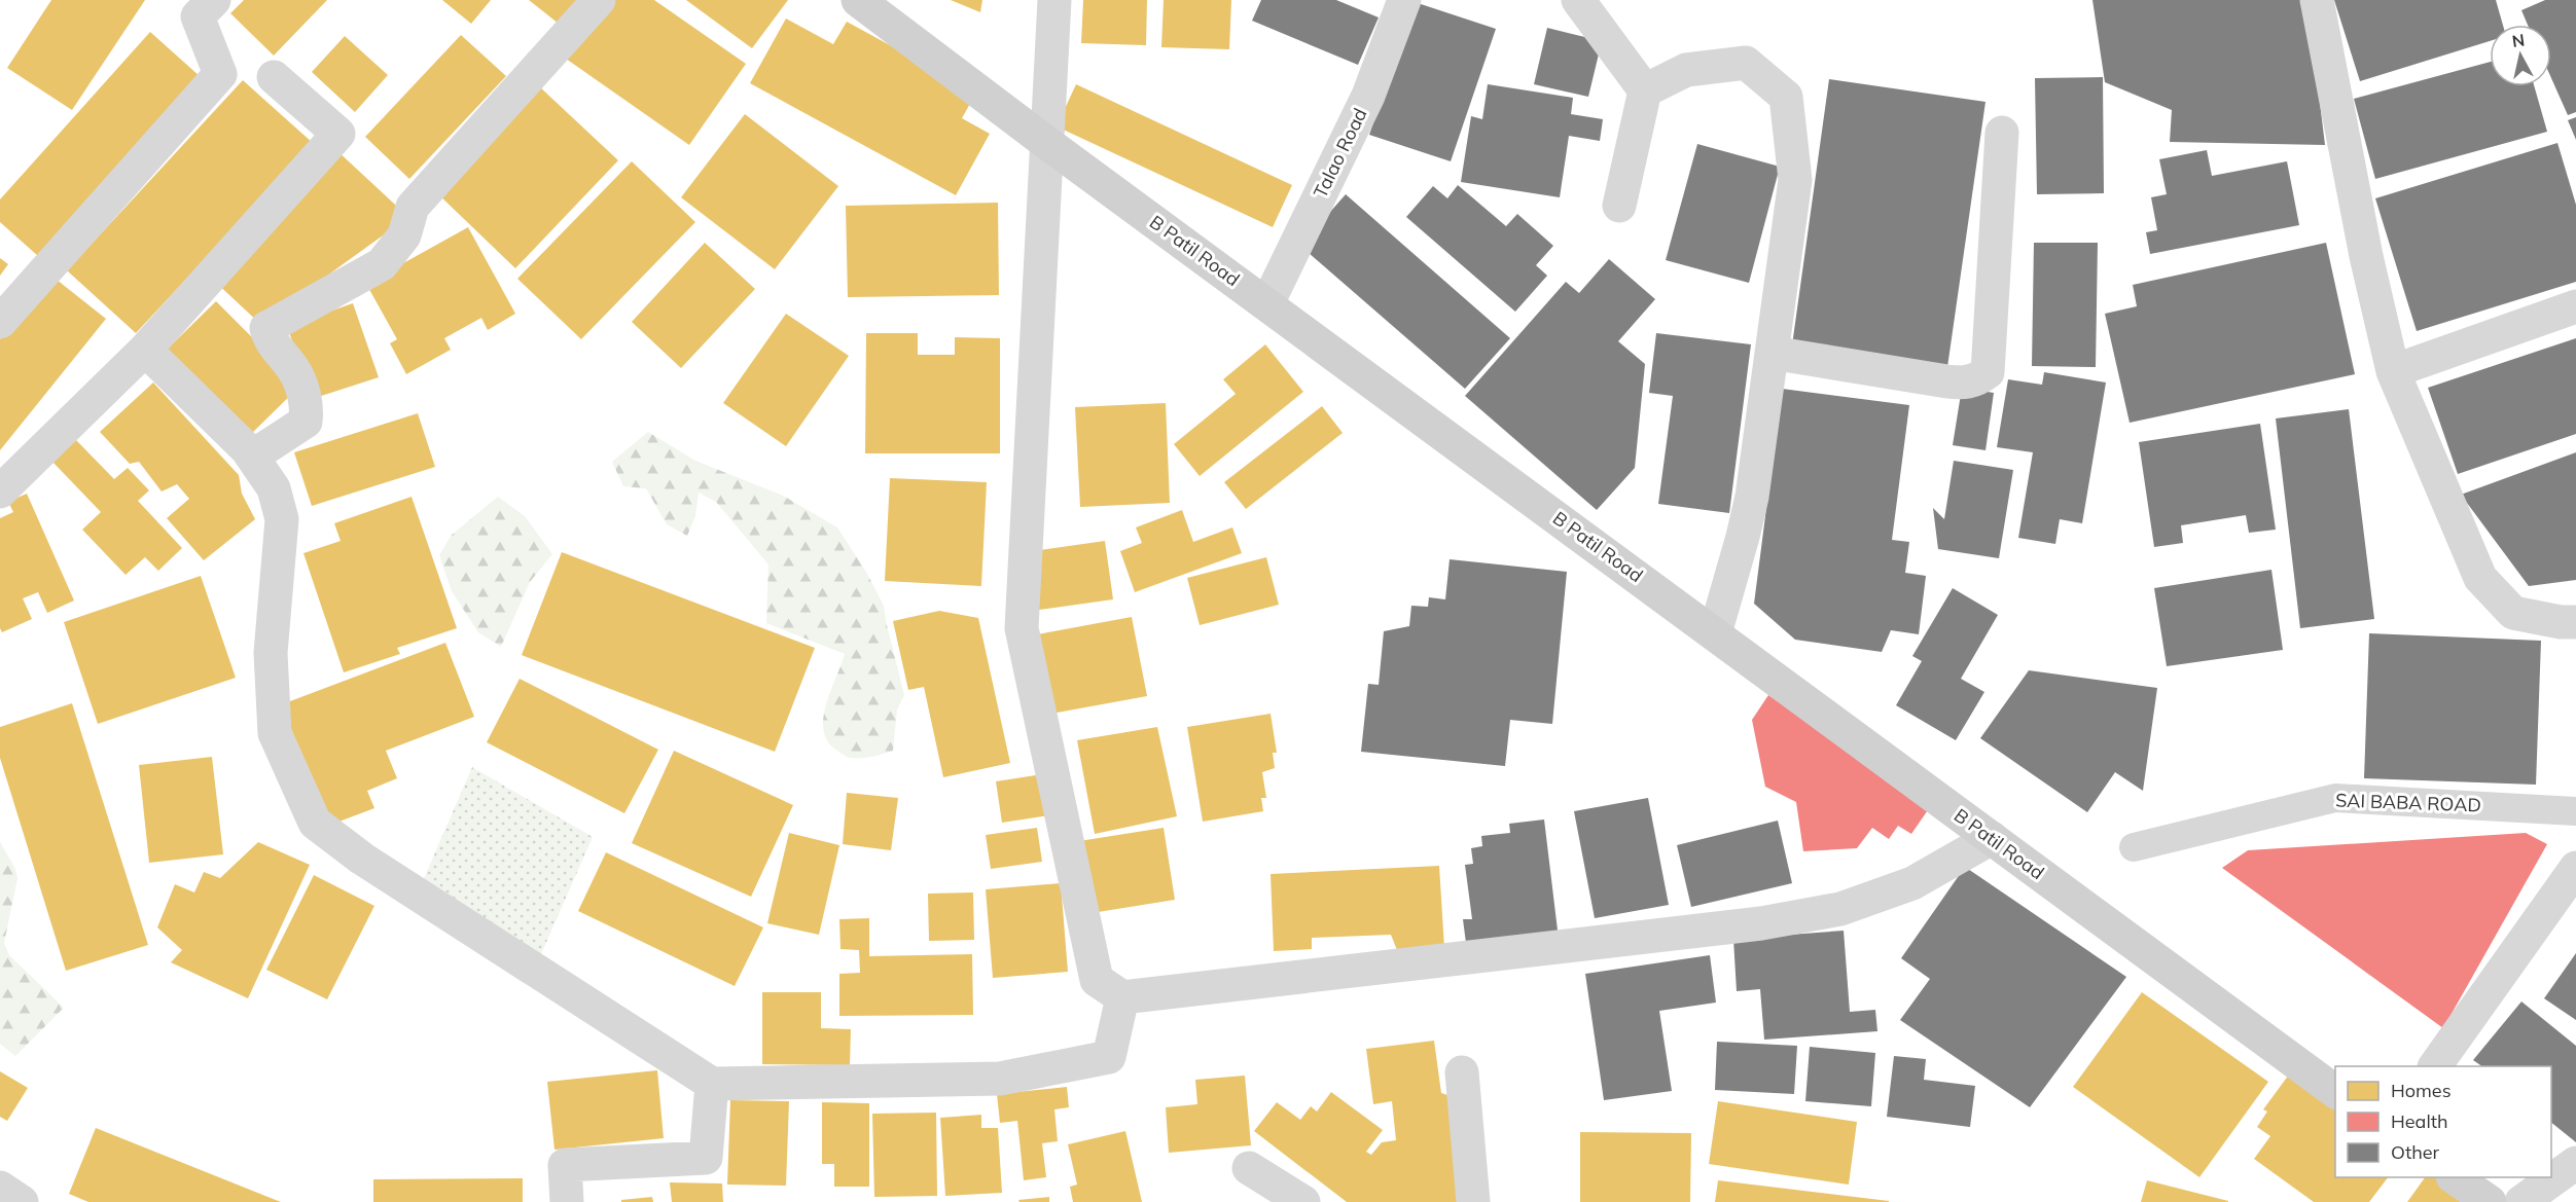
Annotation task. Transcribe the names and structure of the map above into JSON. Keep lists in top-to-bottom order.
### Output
{
  "streets": {
    "main road": ["B Patil Road"],
    "street": ["Talao Road", "SAI BABA ROAD"]
  },
  "crossings": [
    ["Talao Road", "B Patil Road"]
  ],
  "legend": ["Homes", "Health", "Other"],
  "north": "top"
}
